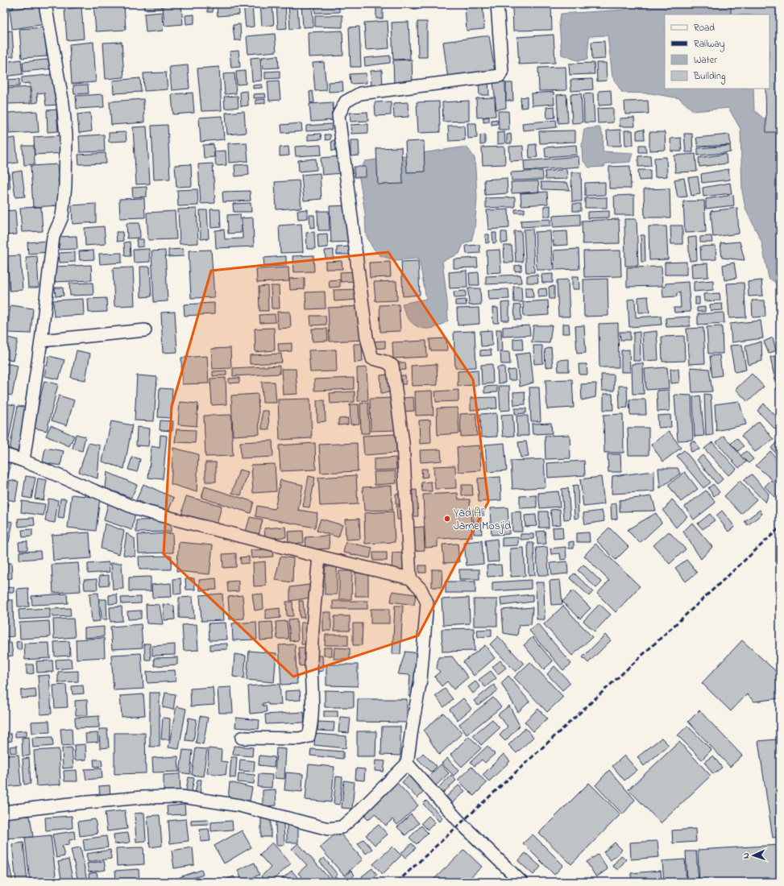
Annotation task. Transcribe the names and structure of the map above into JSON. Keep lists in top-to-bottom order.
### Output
{
  "places": ["Yad Ali Jame Mosjid"],
  "legend": [
    "Road",
    "Railway",
    "Water",
    "Building"
  ],
  "north": "left"
}
